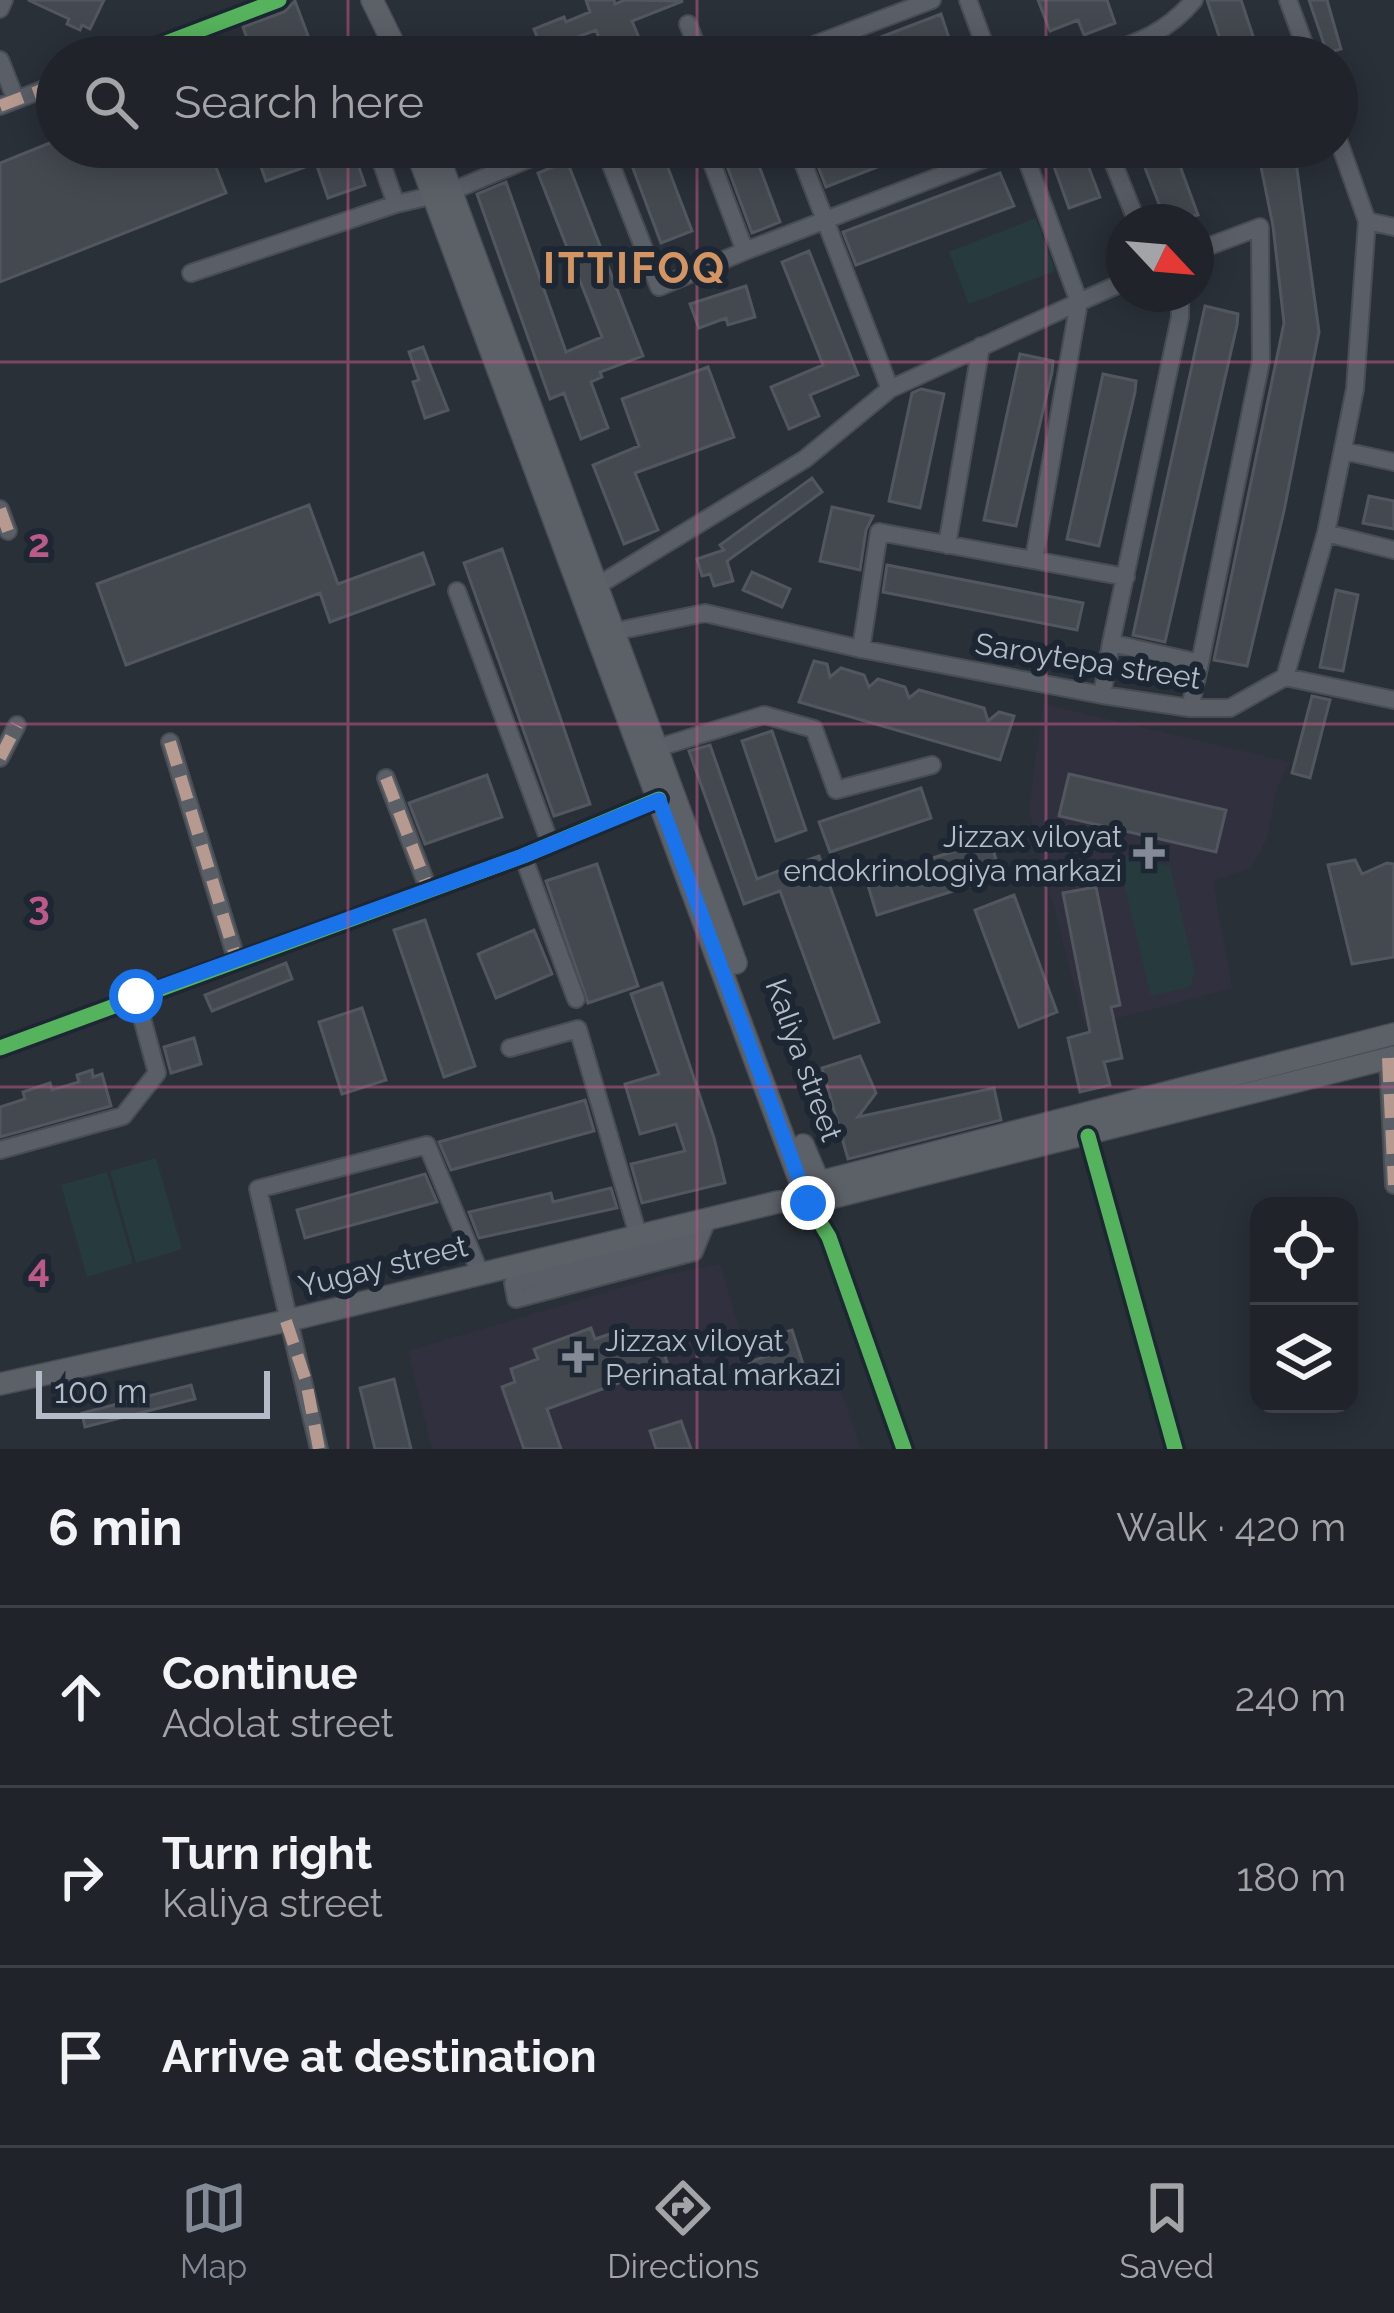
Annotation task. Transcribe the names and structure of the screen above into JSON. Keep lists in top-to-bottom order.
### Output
{
  "streets": {
    "main road": ["Kaliya street", "Yugay street"],
    "street": ["Saroytepa street"]
  },
  "crossings": [
    ["Saroytepa street", "Kaliya street"],
    ["Kaliya street", "Yugay street"]
  ],
  "districts": ["ITTIFOQ"],
  "places": {
    "health": ["Jizzax viloyat endokrinologiya markazi", "Jizzax viloyat Perinatal markazi"]
  },
  "scale_bar": "100 m",
  "north": "bottom right",
  "page": {
    "search": "Search here",
    "scale": "100 m",
    "heading": ["6 min", "Walk · 420 m"],
    "list": [
      ["Continue", "Adolat street", "240 m"],
      ["Turn right", "Kaliya street", "180 m"],
      "Arrive at destination"
    ],
    "nav": ["Map", "Directions", "Saved"]
  },
  "grid": {
    "rows": ["2", "3", "4"]
  }
}
